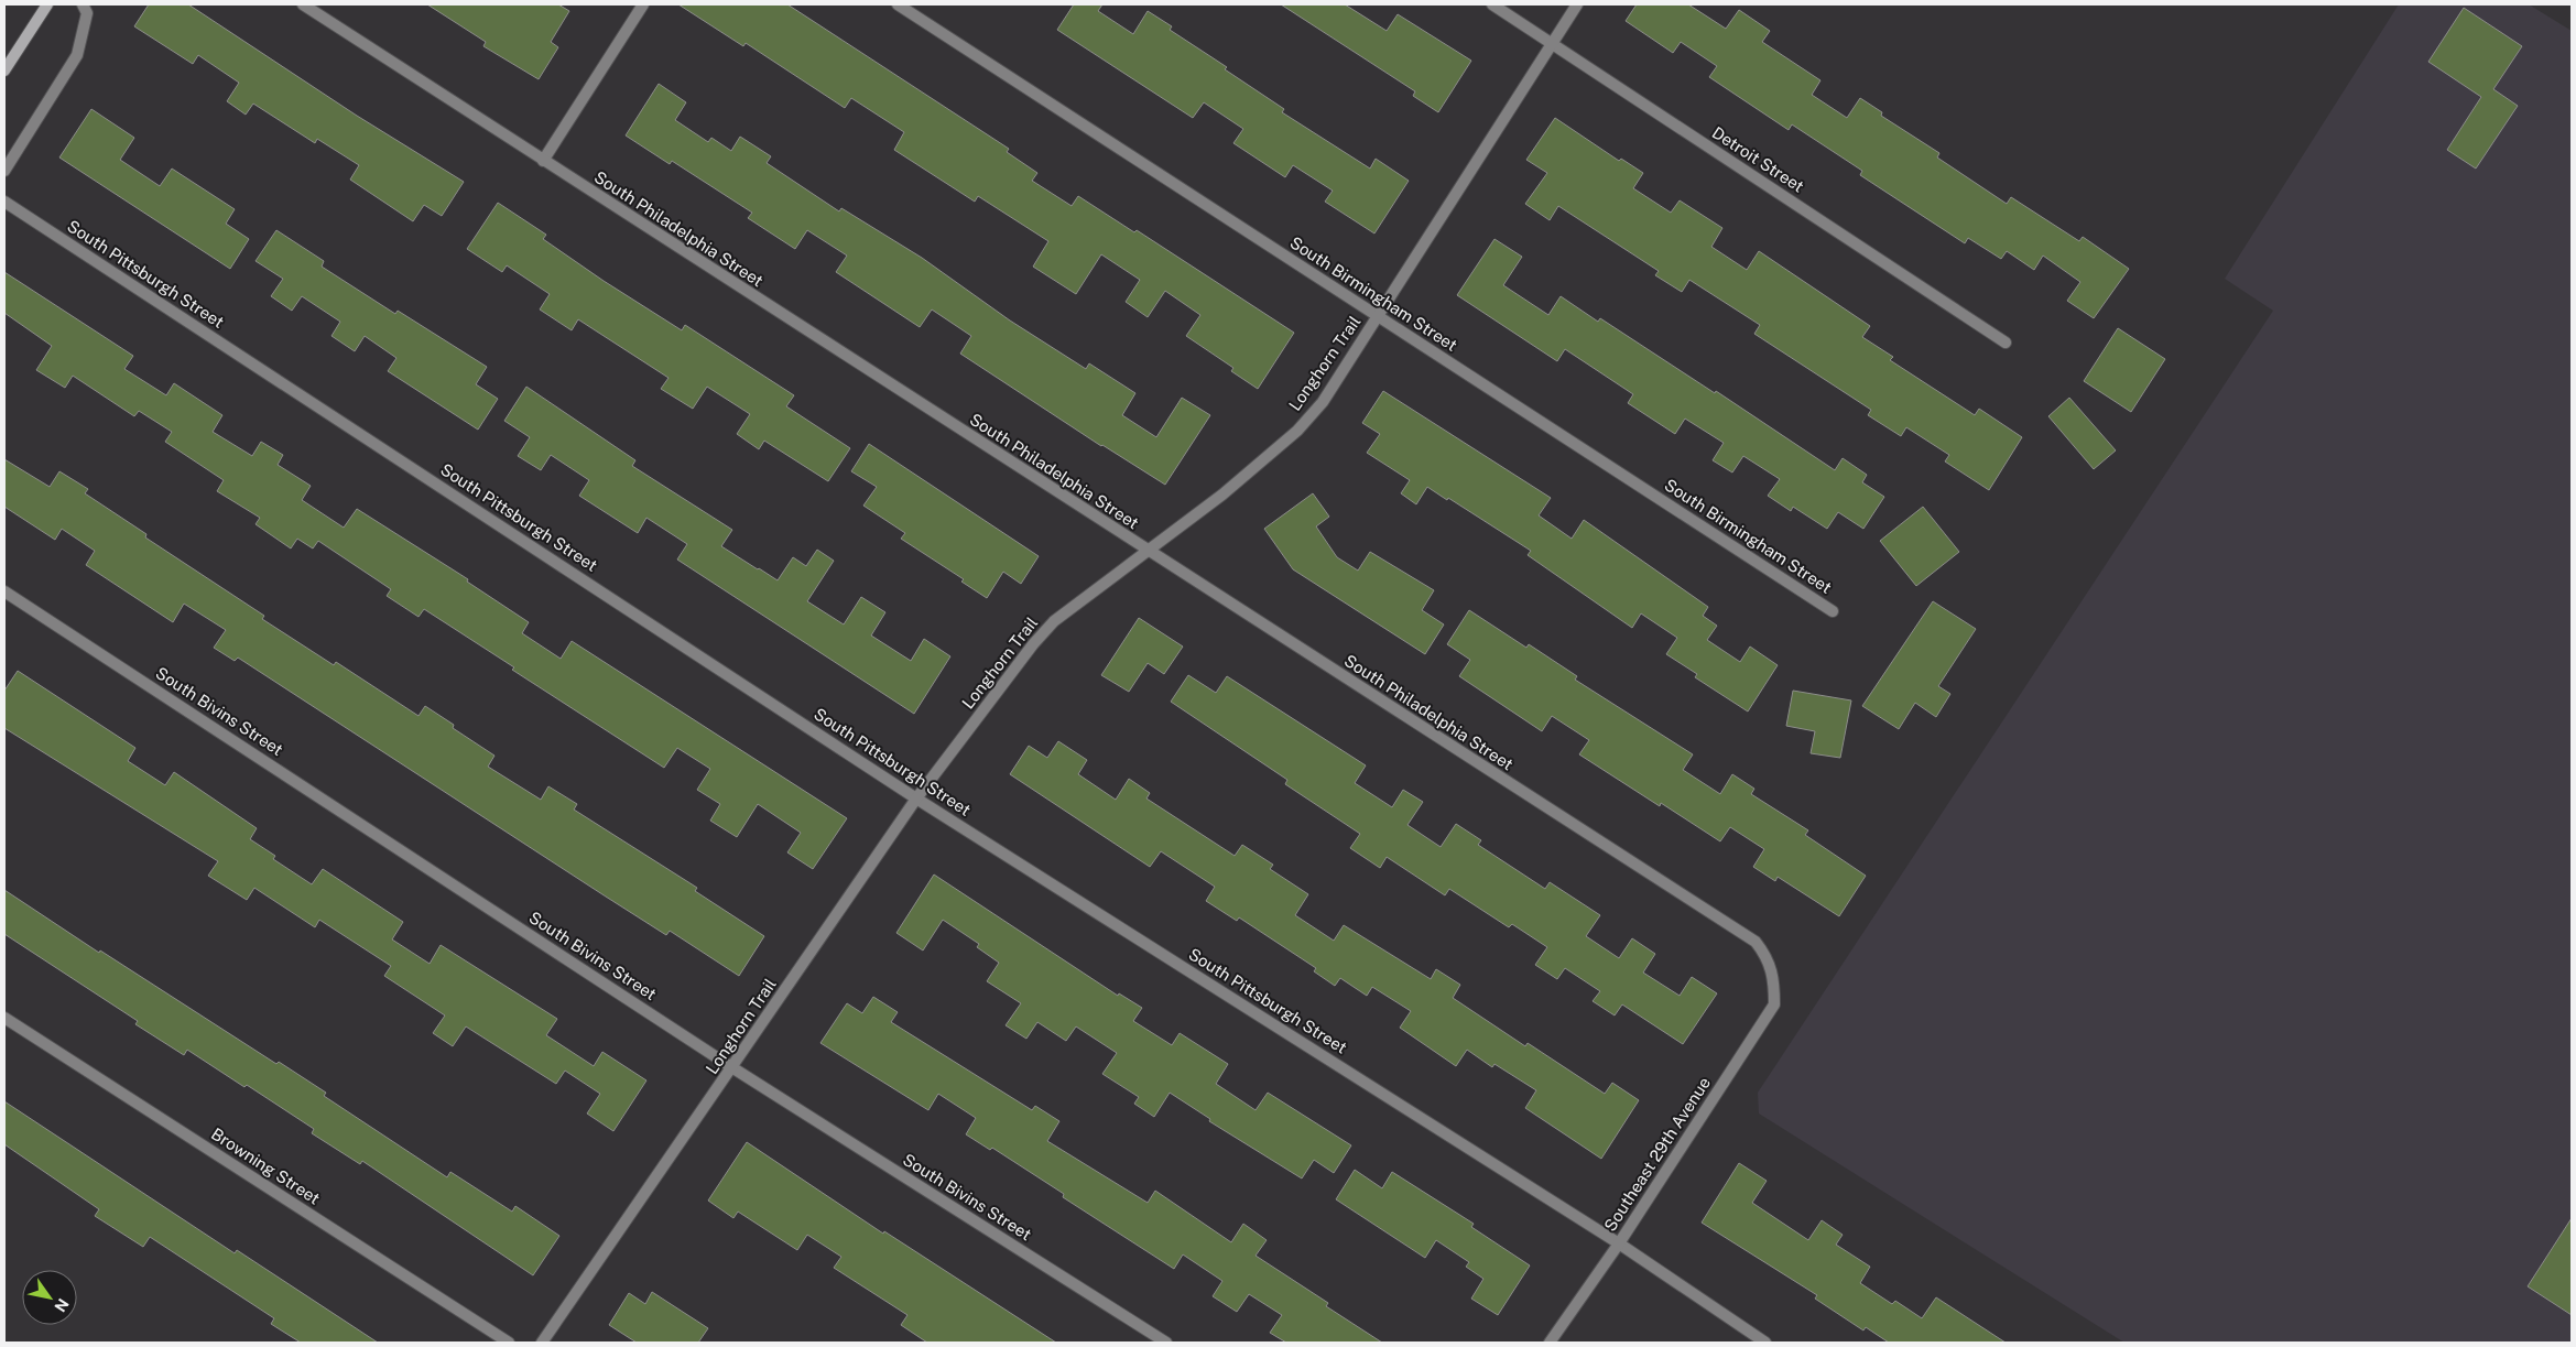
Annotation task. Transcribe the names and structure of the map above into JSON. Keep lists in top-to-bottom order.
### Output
{
  "streets": {
    "street": [
      "Detroit Street",
      "South Philadelphia Street",
      "South Pittsburgh Street",
      "South Birmingham Street",
      "Longhorn Trail",
      "South Bivins Street",
      "Southeast 29th Avenue",
      "Browning Street"
    ]
  },
  "crossings": [
    ["Detroit Street", "Longhorn Trail"],
    ["South Philadelphia Street", "Longhorn Trail"],
    ["South Philadelphia Street", "Southeast 29th Avenue"],
    ["South Pittsburgh Street", "Longhorn Trail"],
    ["South Pittsburgh Street", "Southeast 29th Avenue"],
    ["South Birmingham Street", "Longhorn Trail"],
    ["Longhorn Trail", "South Bivins Street"]
  ],
  "north": "bottom right"
}
